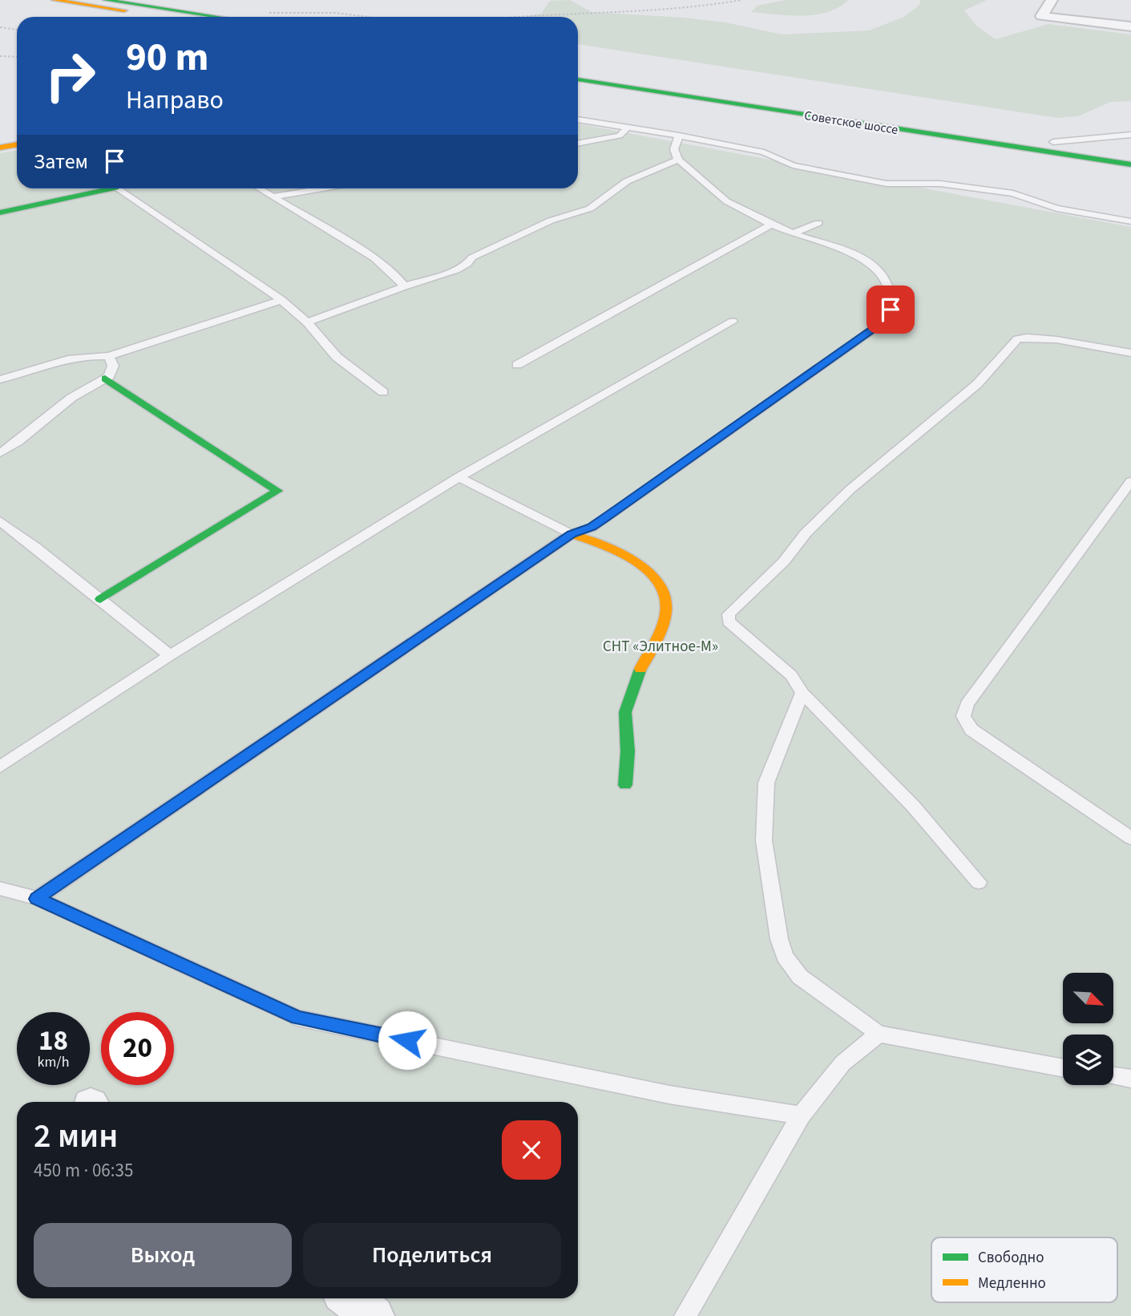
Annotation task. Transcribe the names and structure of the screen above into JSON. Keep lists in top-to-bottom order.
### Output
{
  "streets": {
    "main road": ["Советское шоссе"]
  },
  "parks": ["СНТ «Элитное-М»"],
  "legend": ["Свободно", "Медленно"],
  "north": "bottom right",
  "page": {
    "turn": ["90 m", "Направо"],
    "then": "Затем",
    "speed": "18 km/h",
    "limit": "20",
    "heading": ["2 мин", "450 m · 06:35"],
    "buttons": ["Выход", "Поделиться"]
  }
}
